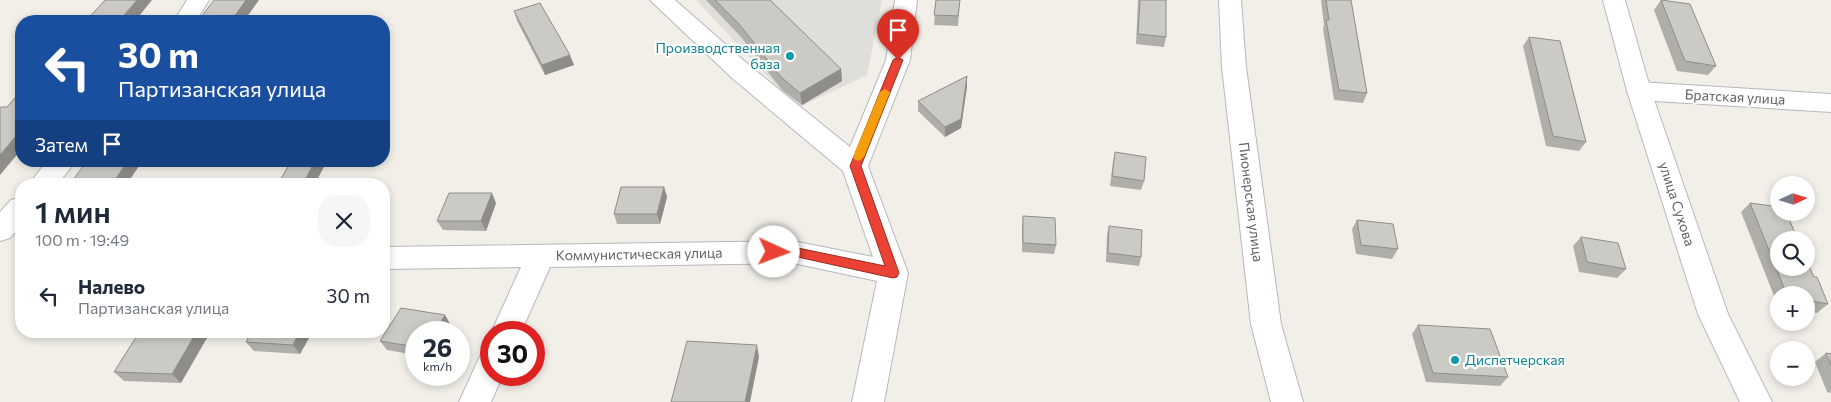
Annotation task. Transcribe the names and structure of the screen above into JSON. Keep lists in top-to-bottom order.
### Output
{
  "streets": {
    "street": [
      "Братская улица",
      "Пионерская улица",
      "улица Сухова",
      "Коммунистическая улица"
    ]
  },
  "crossings": [
    ["Братская улица", "улица Сухова"]
  ],
  "places": ["Производственная база", "Диспетчерская"],
  "north": "right",
  "page": {
    "turn": ["30 m", "Партизанская улица"],
    "then": "Затем",
    "map_buttons": ["+", "−"],
    "heading": ["1 мин", "100 m · 19:49"],
    "list": [
      {
        "name": "Налево",
        "note": "Партизанская улица",
        "value": "30 m"
      }
    ],
    "speed": "26 km/h",
    "limit": "30"
  }
}
